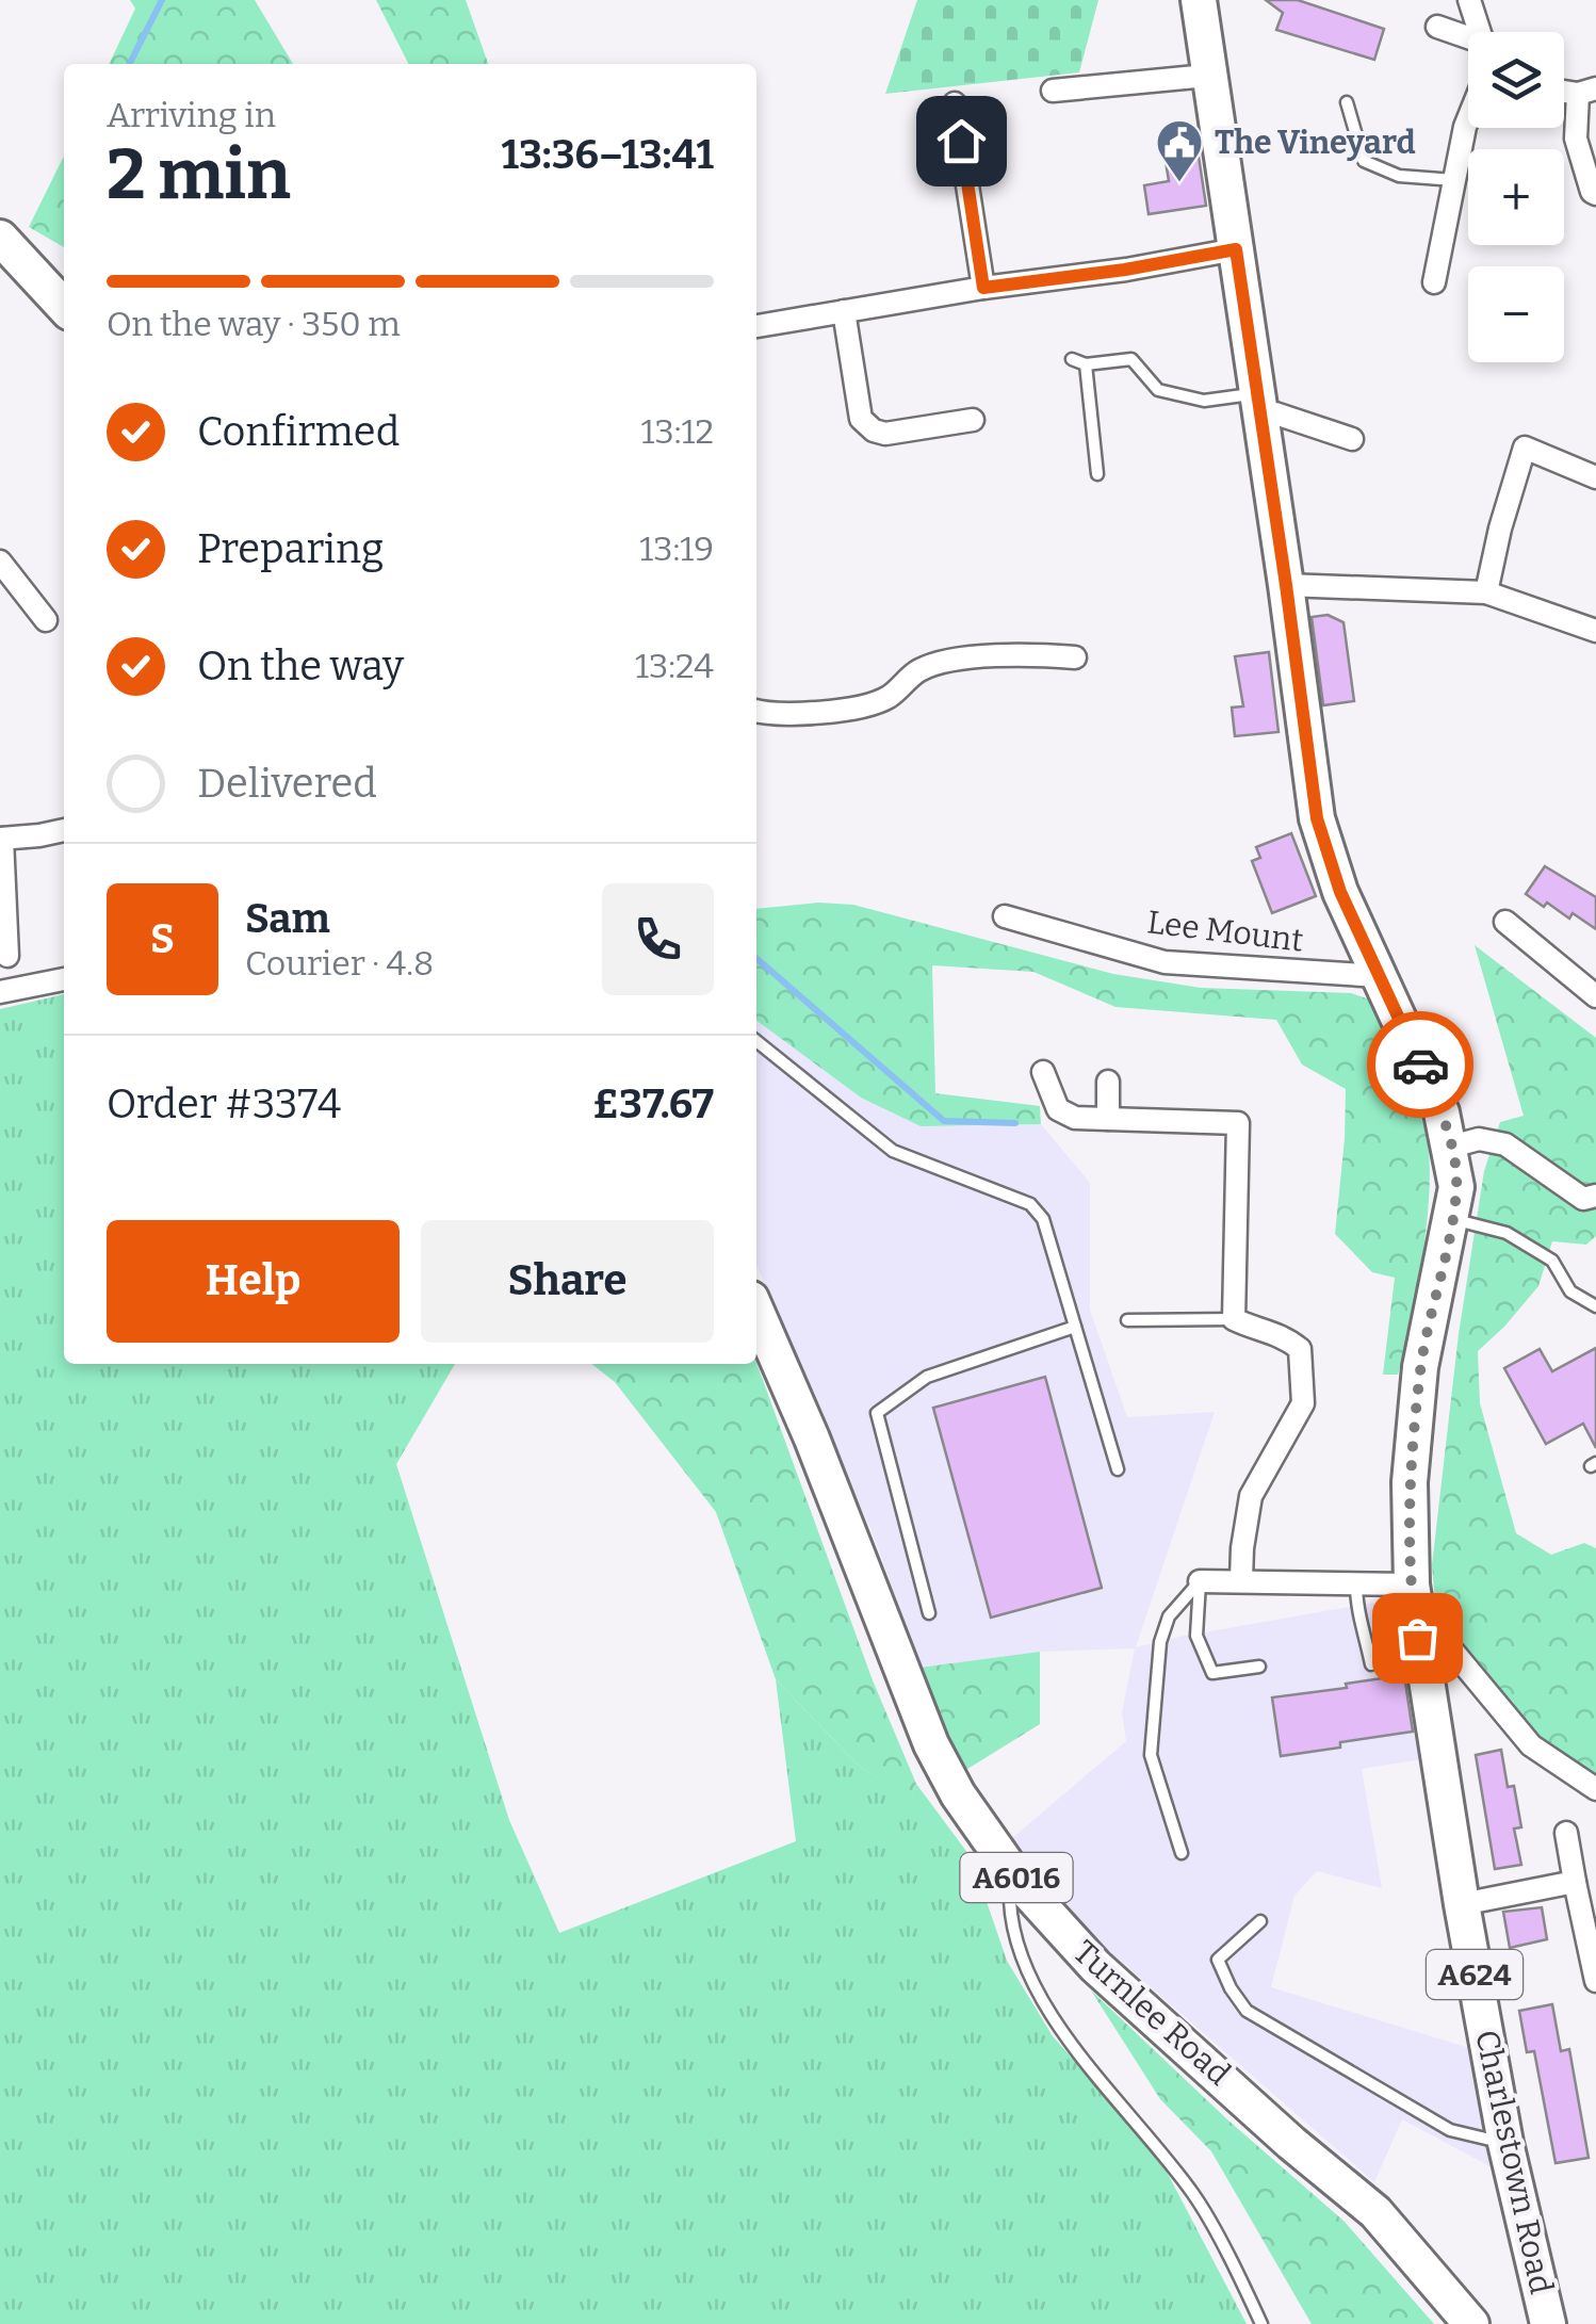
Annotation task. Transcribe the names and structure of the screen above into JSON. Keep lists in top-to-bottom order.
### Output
{
  "streets": {
    "main road": [
      "A6016",
      "A624",
      "Turnlee Road",
      "Charlestown Road"
    ],
    "street": ["Lee Mount"]
  },
  "crossings": [
    ["Lee Mount", "Charlestown Road"]
  ],
  "places": {
    "public building": ["The Vineyard"]
  },
  "page": {
    "map_buttons": ["+", "−"],
    "heading": ["2 min", "Arriving in", "13:36–13:41"],
    "panel": [
      "Sam",
      "Courier · 4.8",
      "Order #3374",
      "£37.67"
    ],
    "bar": "On the way · 350 m",
    "list": [
      ["Confirmed", "13:12"],
      ["Preparing", "13:19"],
      ["On the way", "13:24"],
      "Delivered"
    ],
    "round": "S",
    "buttons": ["Help", "Share"]
  }
}
